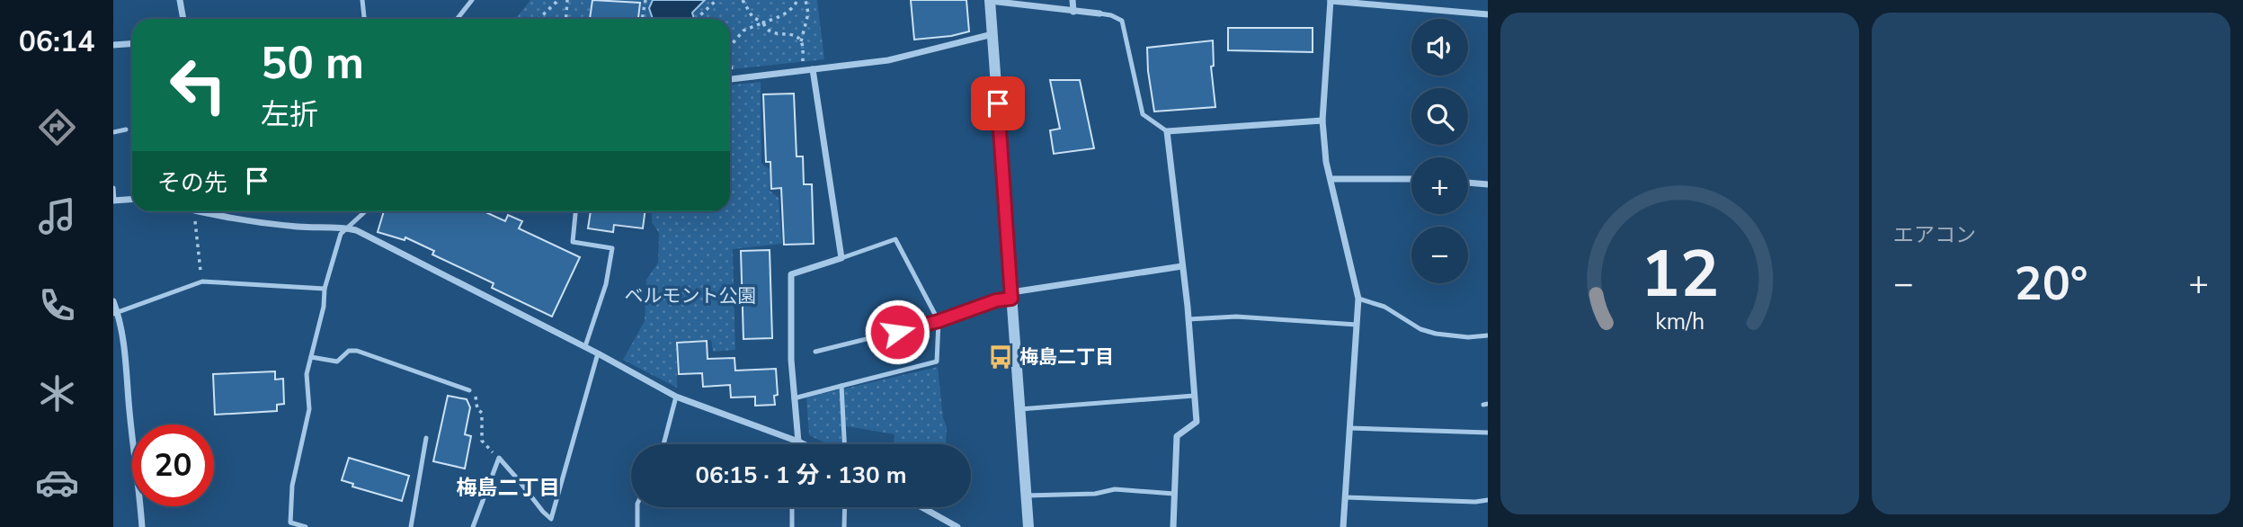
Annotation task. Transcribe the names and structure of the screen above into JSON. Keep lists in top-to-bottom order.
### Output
{
  "districts": ["梅島二丁目"],
  "parks": ["ベルモント公園"],
  "places": {
    "bus stop": ["梅島二丁目"]
  },
  "page": {
    "tabs": "06:14",
    "tile": "エアコン",
    "map_buttons": ["+", "−"],
    "turn": ["50 m", "左折"],
    "then": "その先",
    "heat": ["−", "20°", "+"],
    "limit": "20",
    "trip": "06:15 · 1 分 · 130 m",
    "gauge": ["12", "km/h"]
  }
}
